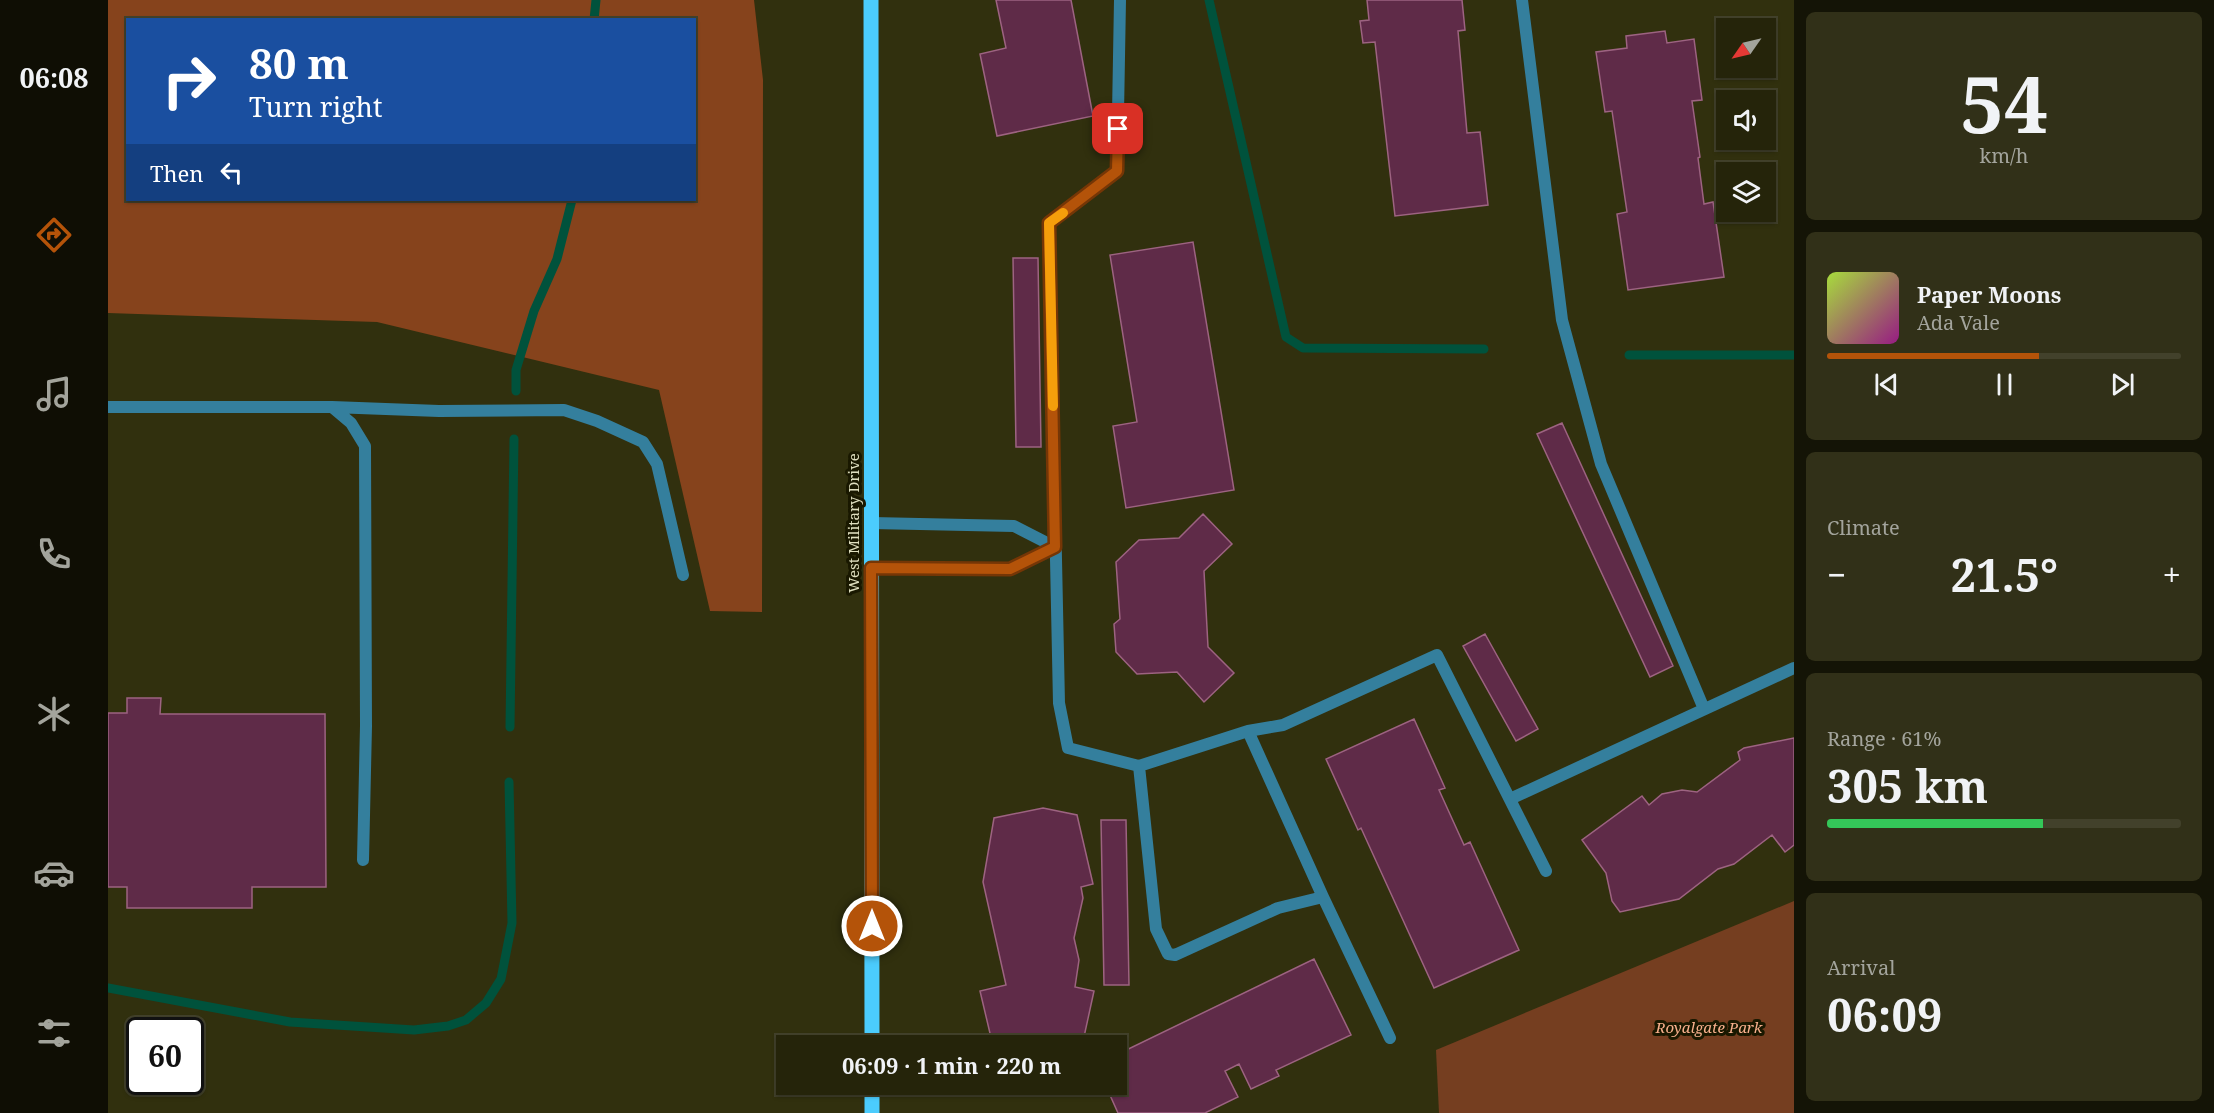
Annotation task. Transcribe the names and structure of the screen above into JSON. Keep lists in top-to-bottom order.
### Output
{
  "streets": {
    "main road": ["West Military Drive"]
  },
  "parks": ["Royalgate Park"],
  "north": "bottom left",
  "page": {
    "tabs": "06:08",
    "tile": [
      ["54", "km/h"],
      "Climate",
      ["Range · 61%", "305 km"],
      ["Arrival", "06:09"]
    ],
    "turn": ["80 m", "Turn right"],
    "then": "Then",
    "song": ["Paper Moons", "Ada Vale"],
    "heat": ["−", "21.5°", "+"],
    "limit": "60",
    "trip": "06:09 · 1 min · 220 m"
  }
}
